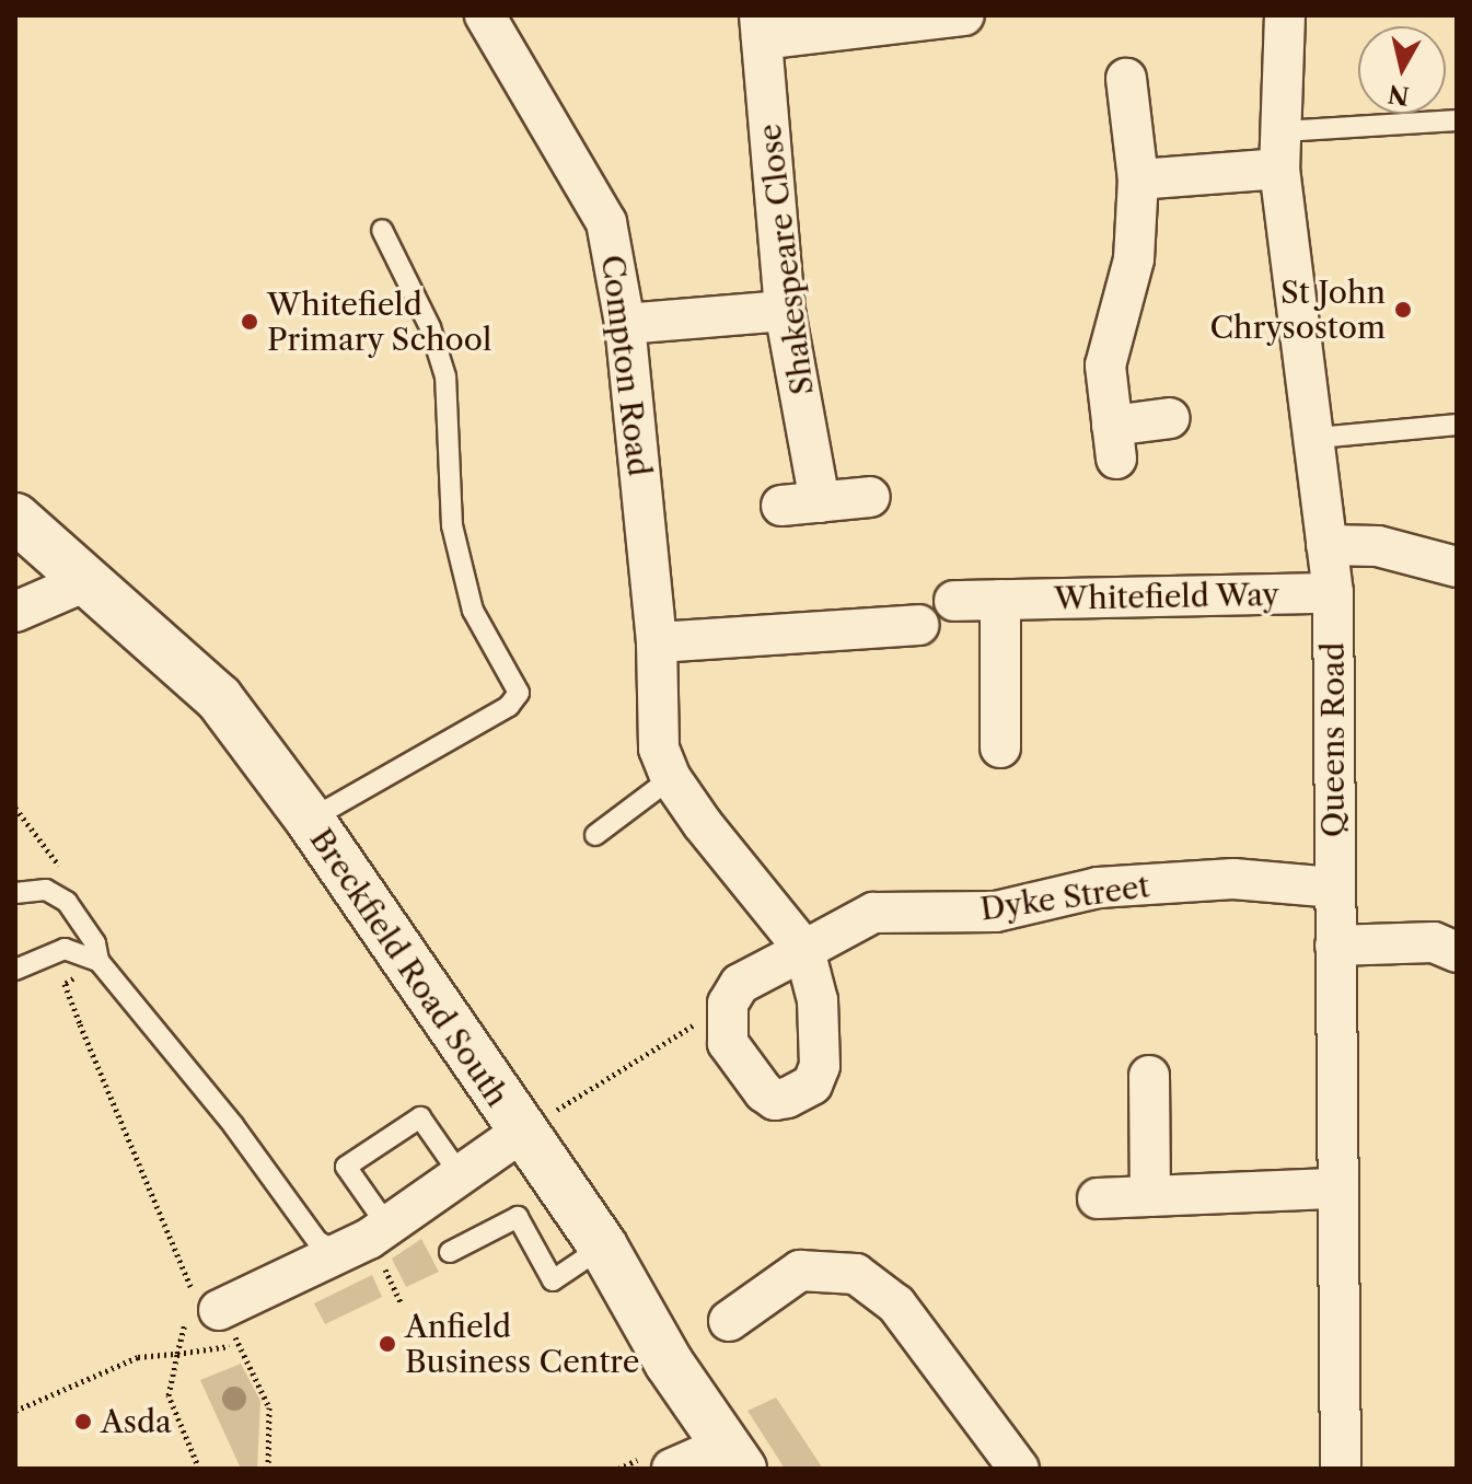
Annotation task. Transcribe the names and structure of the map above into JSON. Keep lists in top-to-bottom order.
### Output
{
  "streets": {
    "street": [
      "Shakespeare Close",
      "Compton Road",
      "Whitefield Way",
      "Queens Road",
      "Dyke Street",
      "Breckfield Road South"
    ]
  },
  "crossings": [
    ["Whitefield Way", "Queens Road"],
    ["Queens Road", "Dyke Street"]
  ],
  "places": [
    "St John Chrysostom",
    "Whitefield Primary School",
    "Anfield Business Centre",
    "Asda"
  ],
  "north": "bottom"
}
